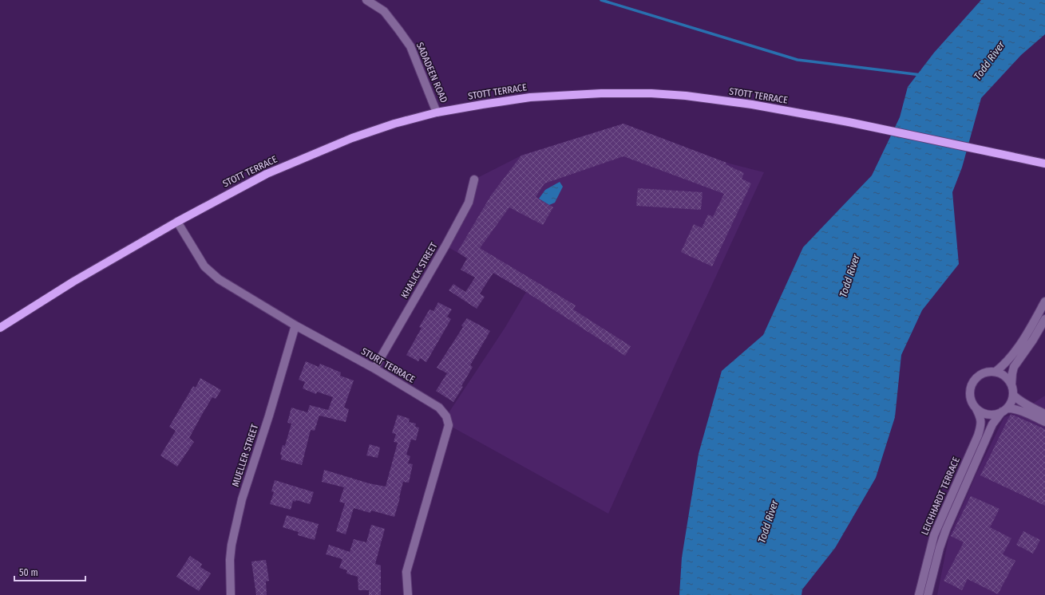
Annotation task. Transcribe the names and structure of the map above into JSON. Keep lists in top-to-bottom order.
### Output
{
  "streets": {
    "main road": ["STOTT TERRACE"],
    "street": [
      "SADADEEN ROAD",
      "KHALICK STREET",
      "STURT TERRACE",
      "MUELLER STREET",
      "LEICHHARDT TERRACE"
    ]
  },
  "crossings": [
    ["SADADEEN ROAD", "STOTT TERRACE"],
    ["STOTT TERRACE", "STURT TERRACE"],
    ["KHALICK STREET", "STURT TERRACE"],
    ["STURT TERRACE", "MUELLER STREET"]
  ],
  "water": ["Todd River"],
  "scale_bar": "50 m"
}
